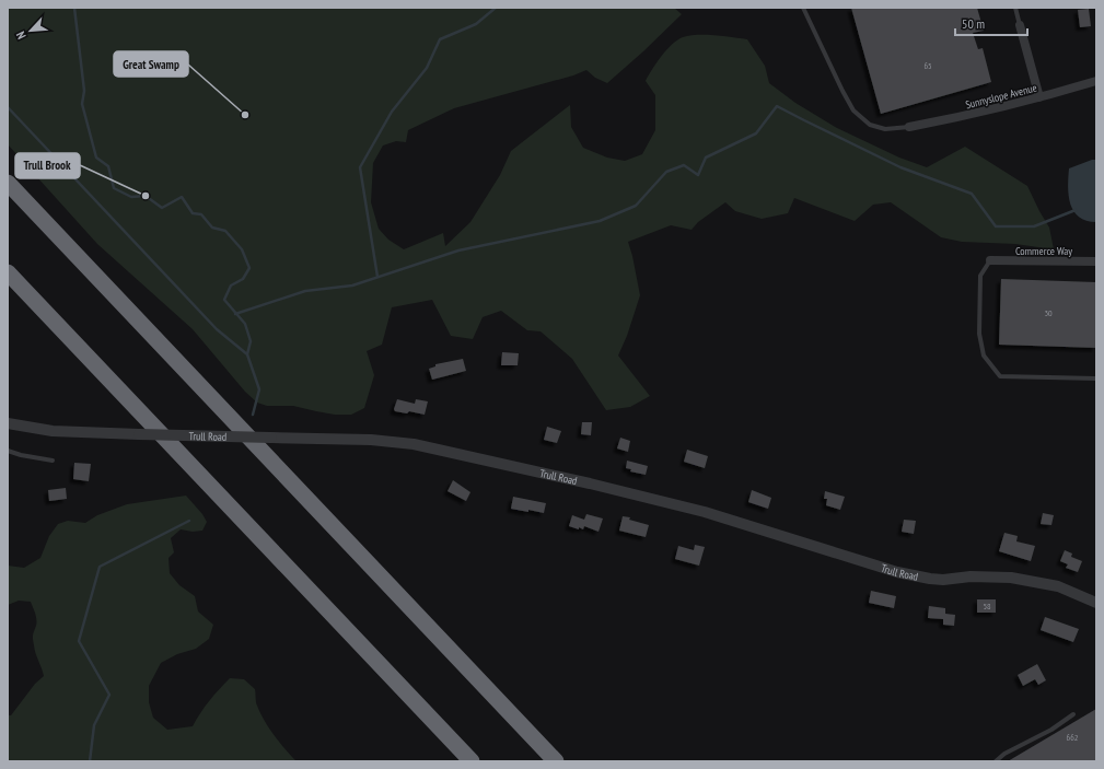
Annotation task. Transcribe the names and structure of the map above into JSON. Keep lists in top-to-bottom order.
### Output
{
  "streets": {
    "street": ["Sunnyslope Avenue", "Commerce Way", "Trull Road"]
  },
  "places": ["Great Swamp", "Trull Brook"],
  "house_numbers": [
    "65",
    "30",
    "58",
    "662"
  ],
  "scale_bar": "50 m",
  "north": "bottom left"
}
